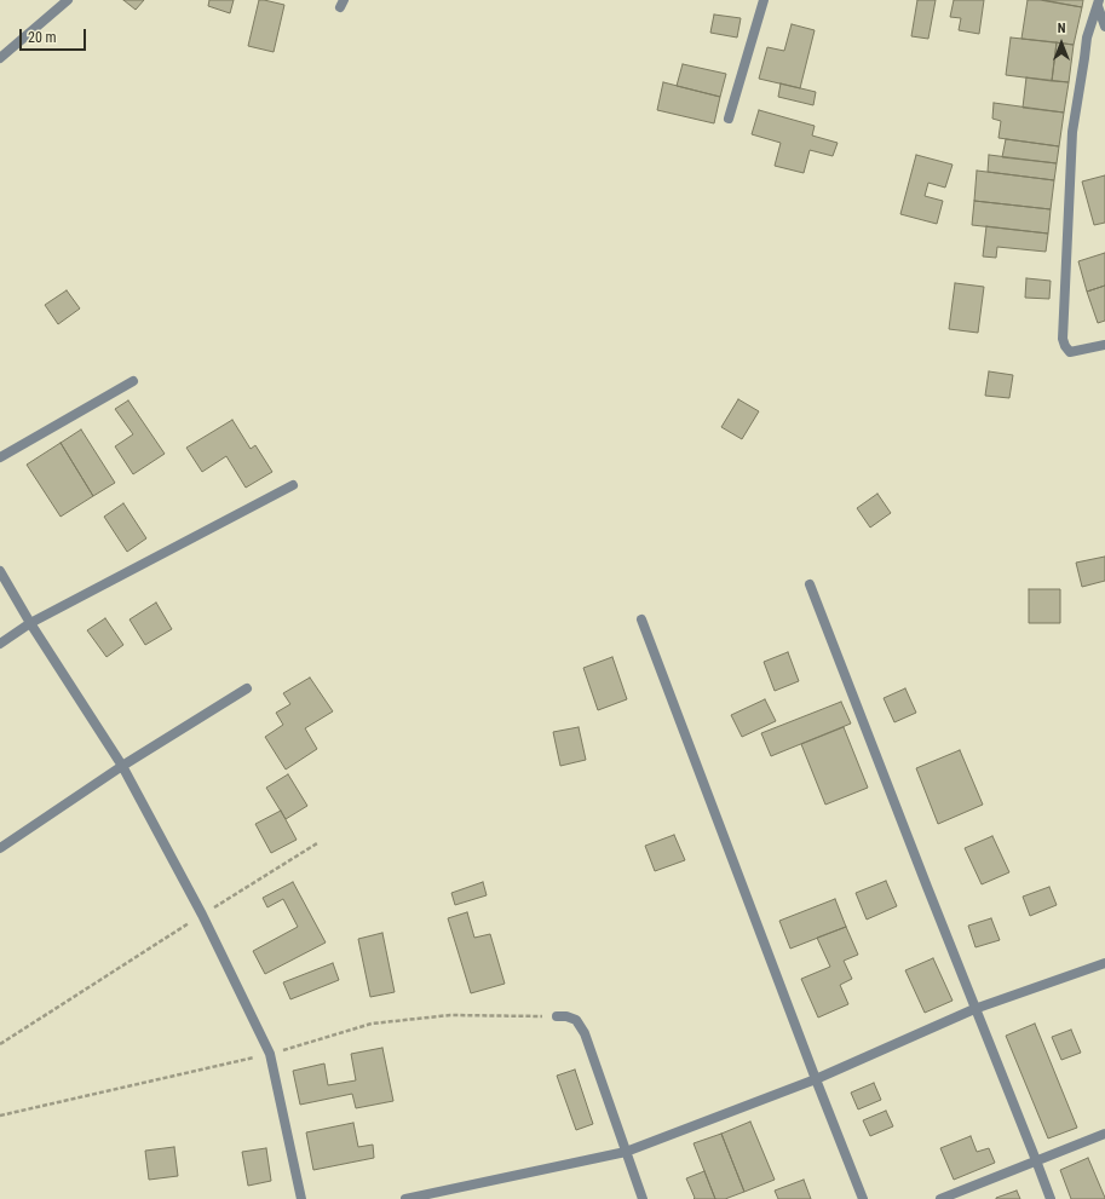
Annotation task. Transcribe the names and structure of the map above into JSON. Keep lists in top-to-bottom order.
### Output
{
  "scale_bar": "20 m",
  "north": "top"
}
